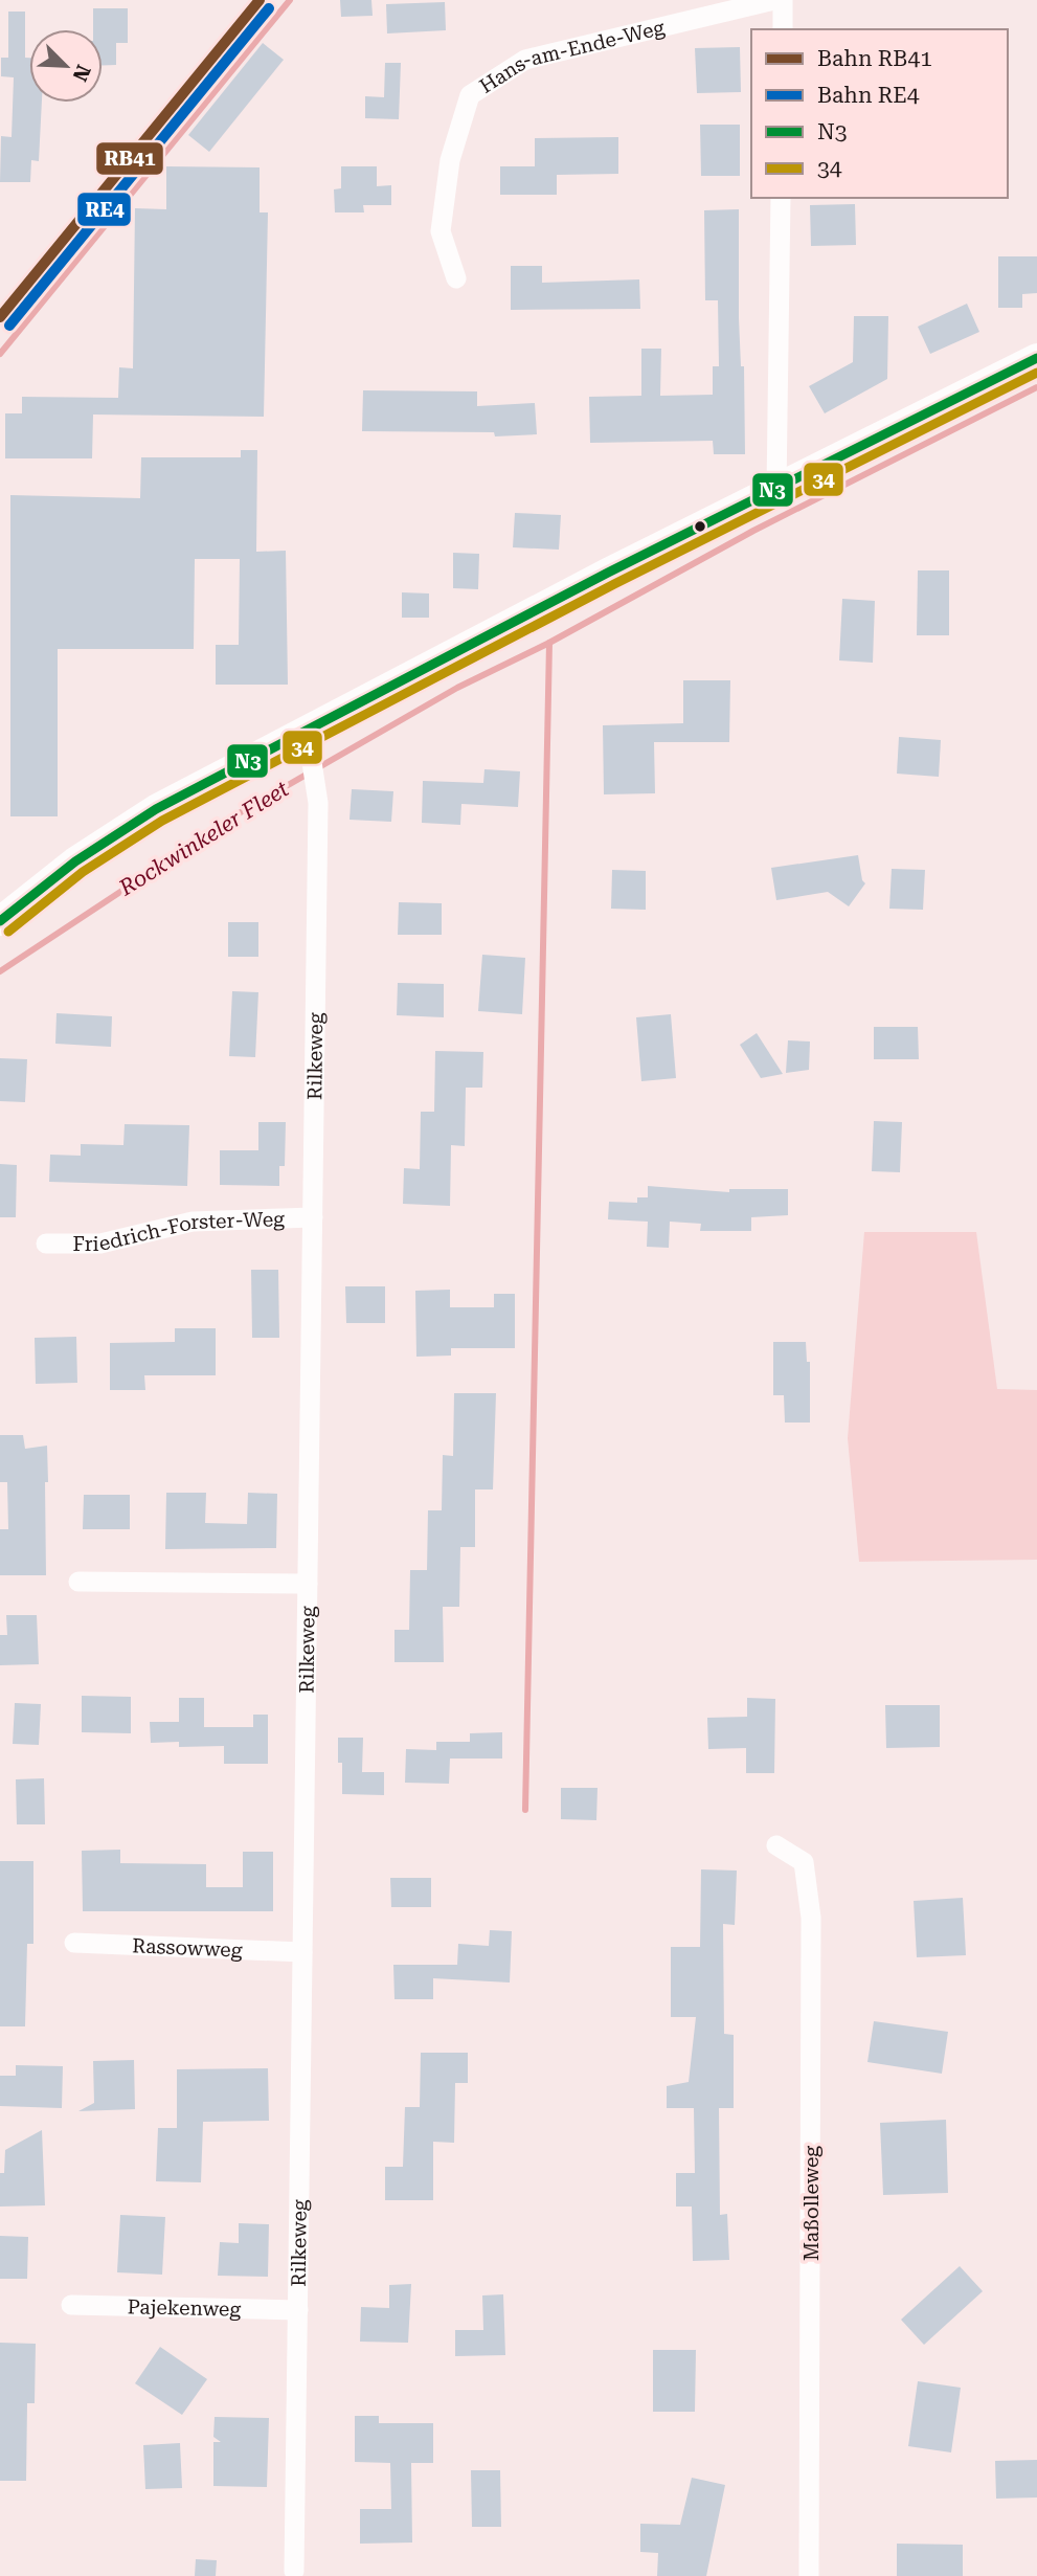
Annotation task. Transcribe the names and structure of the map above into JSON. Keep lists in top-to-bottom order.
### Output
{
  "streets": {
    "street": [
      "Hans-am-Ende-Weg",
      "Rilkeweg",
      "Friedrich-Forster-Weg",
      "Rassowweg",
      "Maßolleweg",
      "Pajekenweg"
    ]
  },
  "crossings": [
    ["Rilkeweg", "Friedrich-Forster-Weg"],
    ["Rilkeweg", "Rassowweg"],
    ["Rilkeweg", "Pajekenweg"]
  ],
  "water": ["Rockwinkeler Fleet"],
  "lines": [
    "rail line RB41",
    "rail line RE4",
    "transit line N3",
    "transit line 34"
  ],
  "legend": [
    "Bahn RB41",
    "Bahn RE4",
    "N3",
    "34"
  ],
  "north": "bottom right"
}
